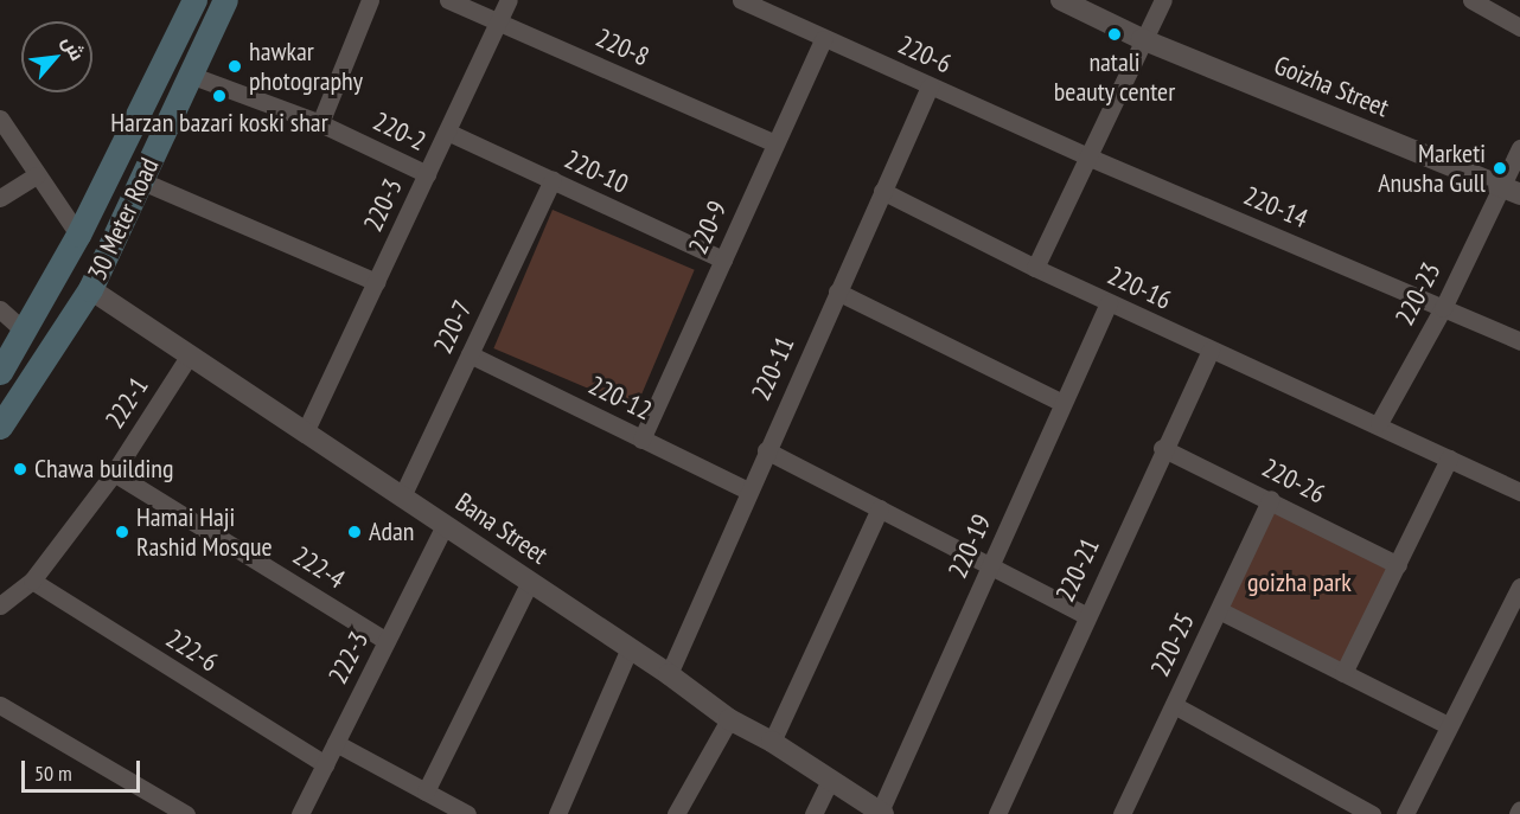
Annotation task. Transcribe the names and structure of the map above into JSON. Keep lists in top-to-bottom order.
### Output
{
  "streets": {
    "main road": ["30 Meter Road"],
    "street": [
      "220-8",
      "220-6",
      "Goizha Street",
      "220-2",
      "220-10",
      "220-3",
      "220-14",
      "220-9",
      "220-16",
      "220-23",
      "220-7",
      "220-11",
      "220-12",
      "222-1",
      "220-26",
      "Bana Street",
      "220-19",
      "222-4",
      "220-21",
      "220-25",
      "222-6",
      "222-3"
    ]
  },
  "crossings": [
    ["220-8", "220-3"],
    ["220-8", "220-9"],
    ["220-6", "220-14"],
    ["220-6", "220-9"],
    ["220-6", "220-11"],
    ["Goizha Street", "220-23"],
    ["220-2", "220-3"],
    ["220-2", "30 Meter Road"],
    ["220-10", "220-3"],
    ["220-10", "220-9"],
    ["220-10", "220-7"],
    ["220-3", "Bana Street"],
    ["220-14", "220-23"],
    ["30 Meter Road", "Bana Street"],
    ["220-9", "220-12"],
    ["220-16", "220-23"],
    ["220-16", "220-11"],
    ["220-16", "220-19"],
    ["220-16", "220-21"],
    ["220-7", "220-12"],
    ["220-7", "Bana Street"],
    ["220-11", "220-12"],
    ["220-11", "Bana Street"],
    ["222-1", "Bana Street"],
    ["222-1", "222-4"],
    ["222-1", "222-6"],
    ["220-26", "220-21"],
    ["220-26", "220-25"],
    ["Bana Street", "220-19"],
    ["Bana Street", "222-3"],
    ["222-4", "222-3"],
    ["222-6", "222-3"]
  ],
  "parks": ["goizha park"],
  "places": [
    "natali beauty center",
    "hawkar photography",
    "Harzan bazari koski shar",
    "Marketi Anusha Gull",
    "Chawa building",
    "Hamai Haji Rashid Mosque",
    "Adan"
  ],
  "scale_bar": "50 m",
  "north": "top right"
}
